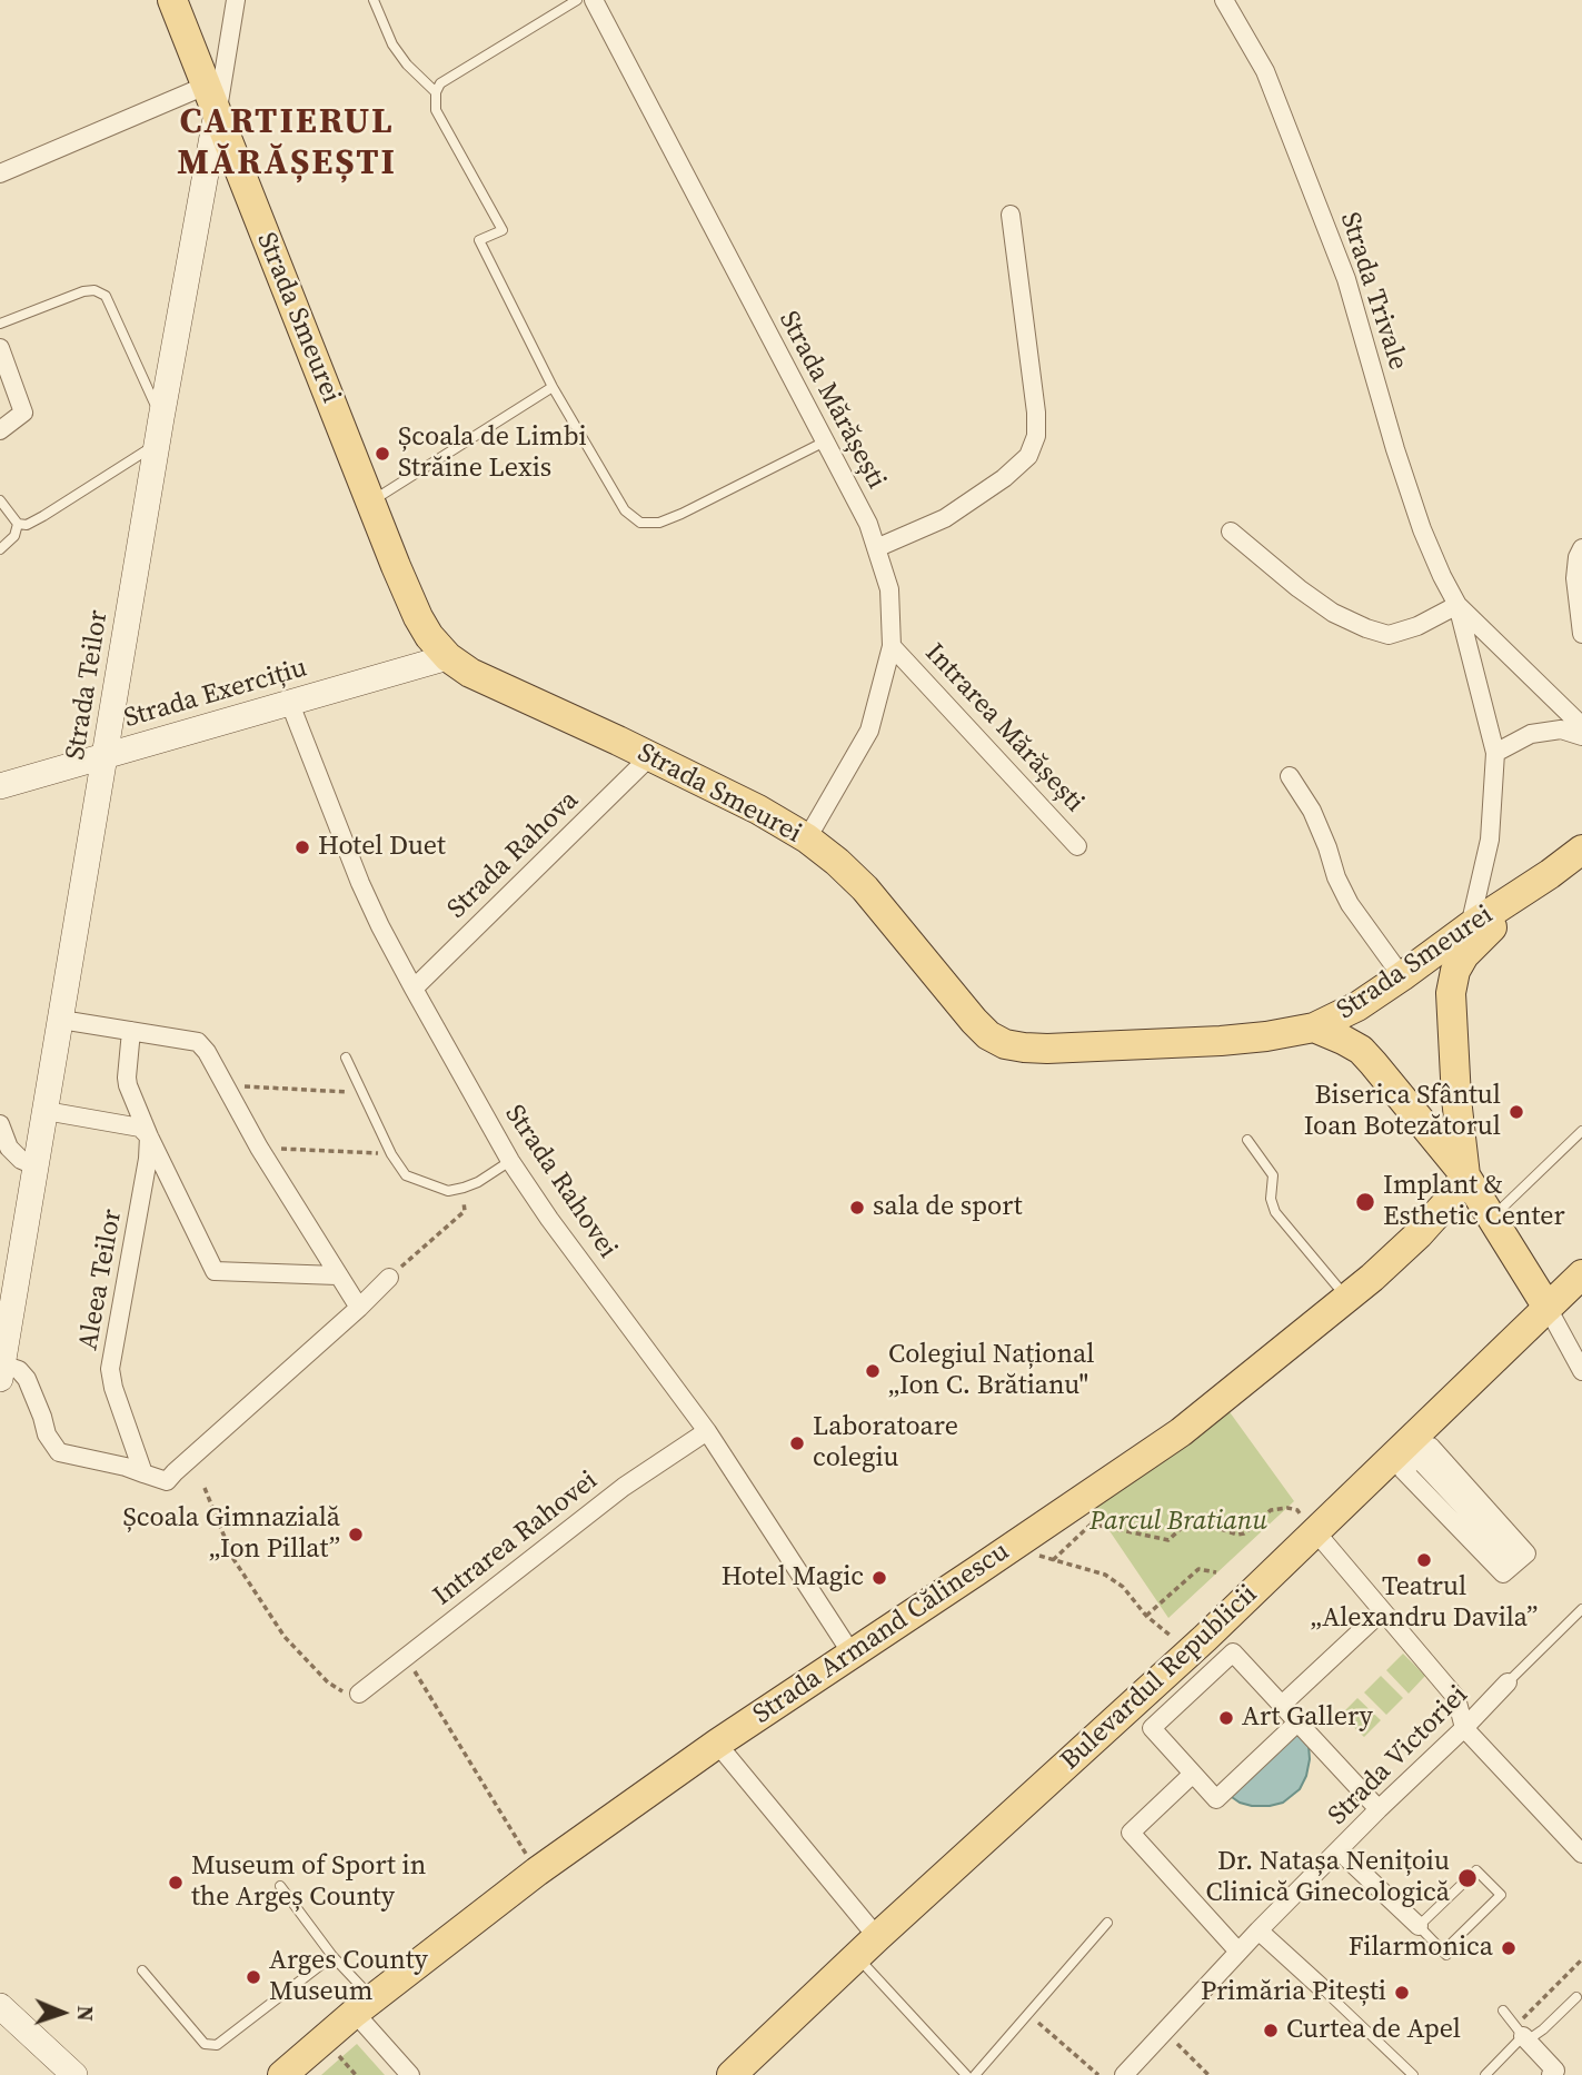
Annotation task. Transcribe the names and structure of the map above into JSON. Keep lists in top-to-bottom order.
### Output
{
  "streets": {
    "main road": ["Strada Smeurei", "Strada Armand Călinescu", "Bulevardul Republicii"],
    "street": [
      "Strada Trivale",
      "Strada Mărășești",
      "Strada Teilor",
      "Strada Exercițiu",
      "Intrarea Mărășești",
      "Strada Rahova",
      "Strada Rahovei",
      "Aleea Teilor",
      "Intrarea Rahovei",
      "Strada Victoriei"
    ]
  },
  "crossings": [
    ["Strada Trivale", "Strada Smeurei"],
    ["Strada Smeurei", "Strada Mărășești"],
    ["Strada Smeurei", "Strada Teilor"],
    ["Strada Smeurei", "Strada Exercițiu"],
    ["Strada Smeurei", "Strada Rahova"],
    ["Strada Mărășești", "Intrarea Mărășești"],
    ["Strada Teilor", "Strada Exercițiu"],
    ["Strada Exercițiu", "Strada Rahovei"],
    ["Strada Rahova", "Strada Rahovei"],
    ["Strada Rahovei", "Intrarea Rahovei"],
    ["Strada Rahovei", "Strada Armand Călinescu"]
  ],
  "districts": ["CARTIERUL MĂRĂȘEȘTI"],
  "parks": ["Parcul Bratianu"],
  "places": [
    "Școala de Limbi Străine Lexis",
    "Hotel Duet",
    "Biserica Sfântul Ioan Botezătorul",
    "Implant & Esthetic Center",
    "sala de sport",
    "Colegiul Național „Ion C. Brătianu\"",
    "Laboratoare colegiu",
    "Școala Gimnazială „Ion Pillat”",
    "Teatrul „Alexandru Davila”",
    "Hotel Magic",
    "Art Gallery",
    "Dr. Natașa Nenițoiu Clinică Ginecologică",
    "Museum of Sport in the Argeș County",
    "Filarmonica",
    "Arges County Museum",
    "Primăria Pitești",
    "Curtea de Apel"
  ],
  "north": "right"
}
